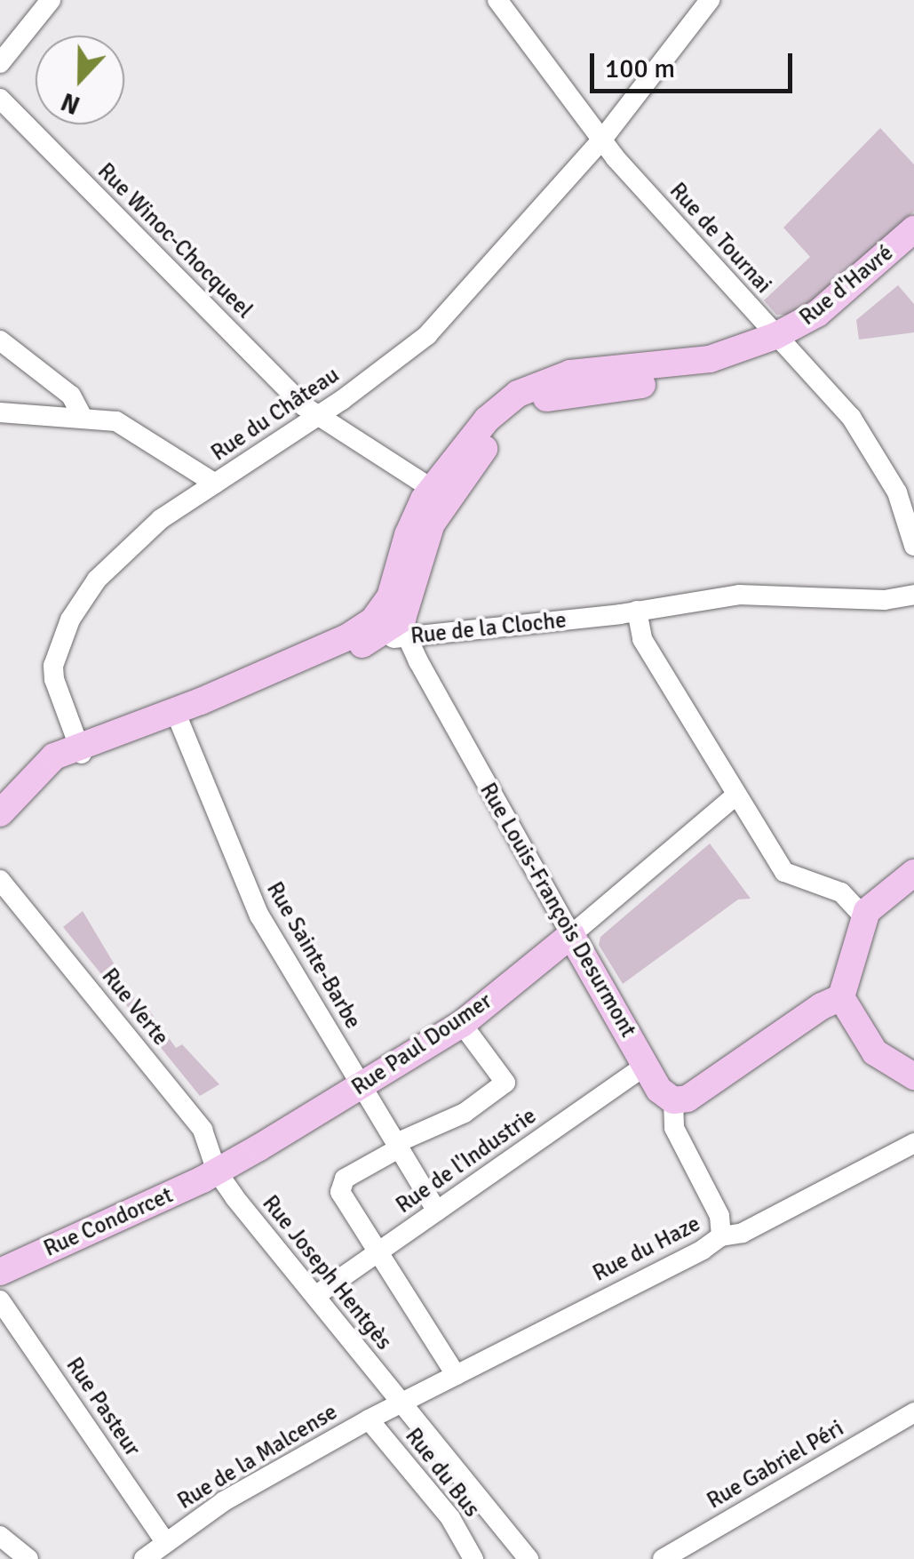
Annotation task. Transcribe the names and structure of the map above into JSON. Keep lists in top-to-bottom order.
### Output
{
  "streets": {
    "main road": [
      "Rue d'Havré",
      "Rue de la Cloche",
      "Rue Louis-François Desurmont",
      "Rue Paul Doumer",
      "Rue Condorcet"
    ],
    "street": [
      "Rue de Tournai",
      "Rue Winoc-Chocqueel",
      "Rue du Château",
      "Rue Sainte-Barbe",
      "Rue Verte",
      "Rue de l'Industrie",
      "Rue du Haze",
      "Rue Joseph Hentgès",
      "Rue Pasteur",
      "Rue de la Malcense",
      "Rue Gabriel Péri",
      "Rue du Bus"
    ]
  },
  "crossings": [
    ["Rue de Tournai", "Rue d'Havré"],
    ["Rue de Tournai", "Rue du Château"],
    ["Rue Winoc-Chocqueel", "Rue du Château"],
    ["Rue du Château", "Rue de la Cloche"],
    ["Rue de la Cloche", "Rue Louis-François Desurmont"],
    ["Rue de la Cloche", "Rue Sainte-Barbe"],
    ["Rue Louis-François Desurmont", "Rue Paul Doumer"],
    ["Rue Louis-François Desurmont", "Rue de l'Industrie"],
    ["Rue Louis-François Desurmont", "Rue du Haze"],
    ["Rue Sainte-Barbe", "Rue Paul Doumer"],
    ["Rue Sainte-Barbe", "Rue de l'Industrie"],
    ["Rue Verte", "Rue Paul Doumer"],
    ["Rue Verte", "Rue Condorcet"],
    ["Rue Verte", "Rue Joseph Hentgès"],
    ["Rue Paul Doumer", "Rue Condorcet"],
    ["Rue Paul Doumer", "Rue Joseph Hentgès"],
    ["Rue de l'Industrie", "Rue Joseph Hentgès"],
    ["Rue Condorcet", "Rue Joseph Hentgès"],
    ["Rue du Haze", "Rue Joseph Hentgès"],
    ["Rue du Haze", "Rue de la Malcense"],
    ["Rue Joseph Hentgès", "Rue de la Malcense"],
    ["Rue Pasteur", "Rue de la Malcense"],
    ["Rue de la Malcense", "Rue du Bus"]
  ],
  "scale_bar": "100 m",
  "north": "bottom"
}
